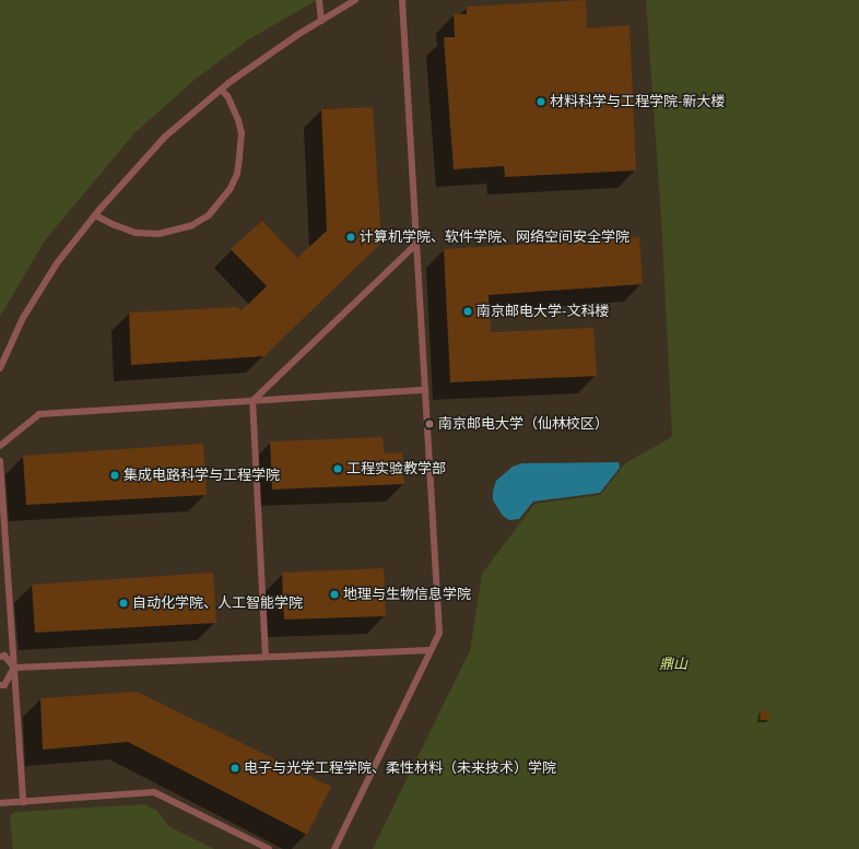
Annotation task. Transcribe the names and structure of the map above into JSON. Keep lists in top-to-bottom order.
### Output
{
  "parks": ["鼎山"],
  "places": [
    "材料科学与工程学院-新大楼",
    "计算机学院、软件学院、网络空间安全学院",
    "南京邮电大学-文科楼",
    "南京邮电大学（仙林校区）",
    "工程实验教学部",
    "集成电路科学与工程学院",
    "地理与生物信息学院",
    "自动化学院、人工智能学院",
    "电子与光学工程学院、柔性材料（未来技术）学院"
  ]
}
